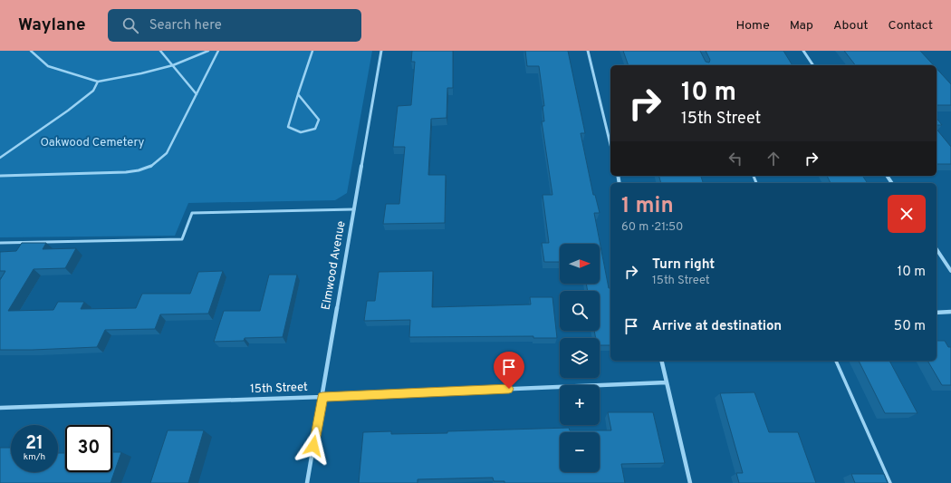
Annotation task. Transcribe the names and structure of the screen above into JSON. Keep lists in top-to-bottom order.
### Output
{
  "streets": {
    "street": ["Elmwood Avenue", "15th Street"]
  },
  "crossings": [
    ["Elmwood Avenue", "15th Street"]
  ],
  "parks": ["Oakwood Cemetery"],
  "north": "right",
  "page": {
    "header": "Waylane",
    "search": "Search here",
    "nav": [
      "Home",
      "Map",
      "About",
      "Contact"
    ],
    "turn": ["10 m", "15th Street"],
    "heading": ["1 min", "60 m · 21:50"],
    "map_buttons": ["+", "−"],
    "list": [
      {
        "name": "Turn right",
        "note": "15th Street",
        "value": "10 m"
      },
      {
        "name": "Arrive at destination",
        "value": "50 m"
      }
    ],
    "speed": "21 km/h",
    "limit": "30"
  }
}
